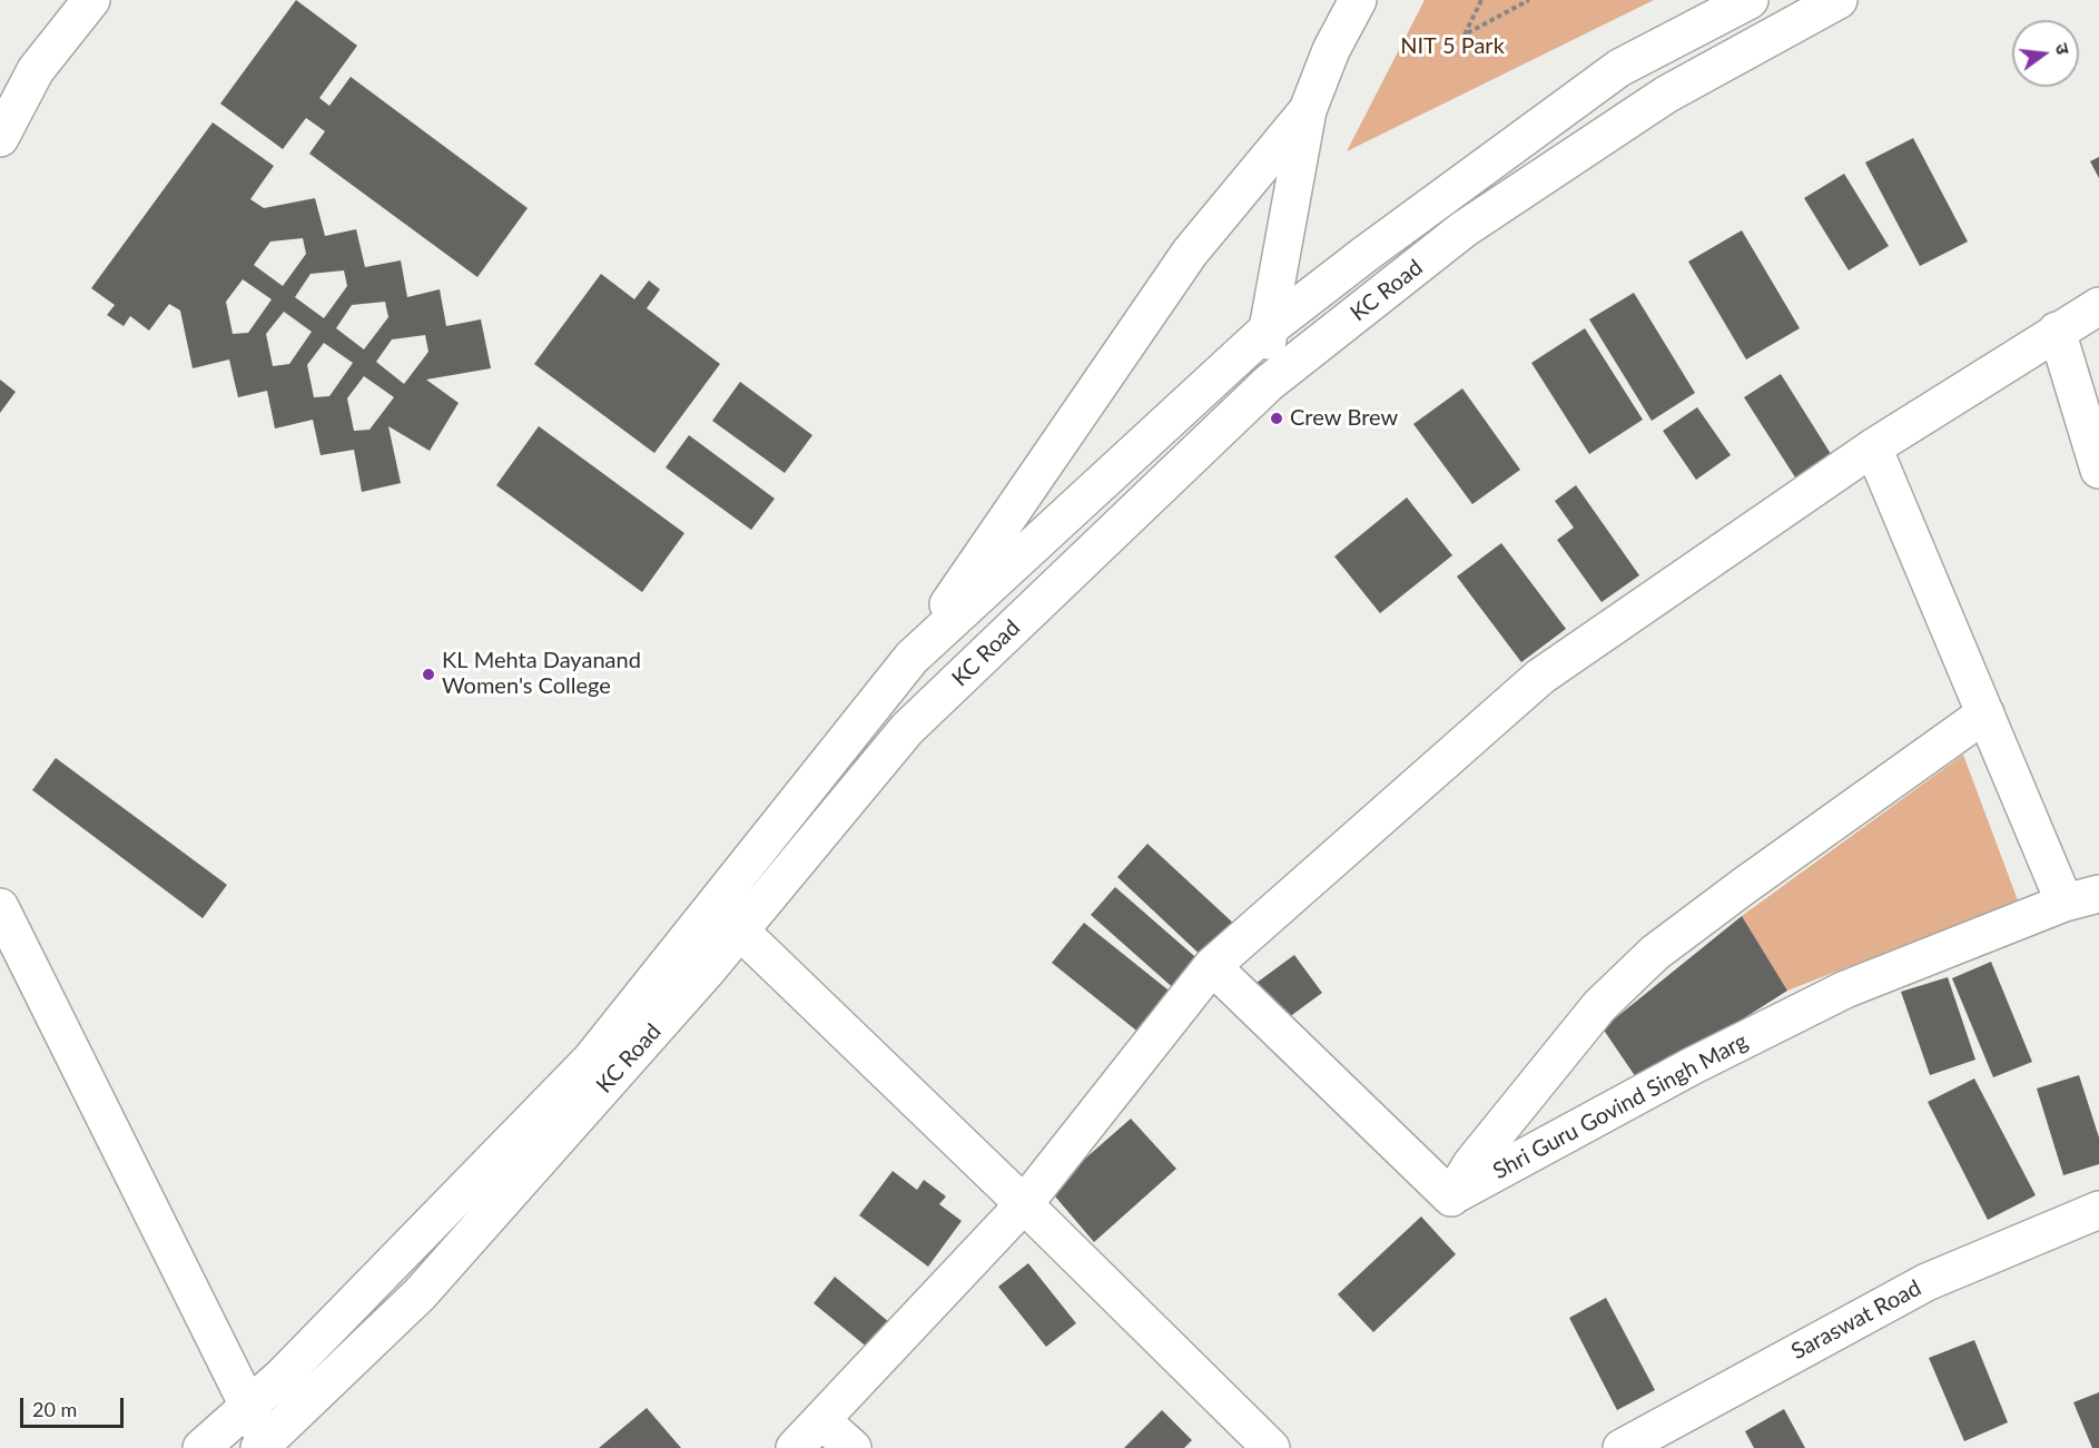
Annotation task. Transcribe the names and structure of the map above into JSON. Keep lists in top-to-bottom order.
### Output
{
  "streets": {
    "street": ["KC Road", "Shri Guru Govind Singh Marg", "Saraswat Road"]
  },
  "parks": ["NIT 5 Park"],
  "places": ["Crew Brew", "KL Mehta Dayanand Women's College"],
  "scale_bar": "20 m",
  "north": "right"
}
